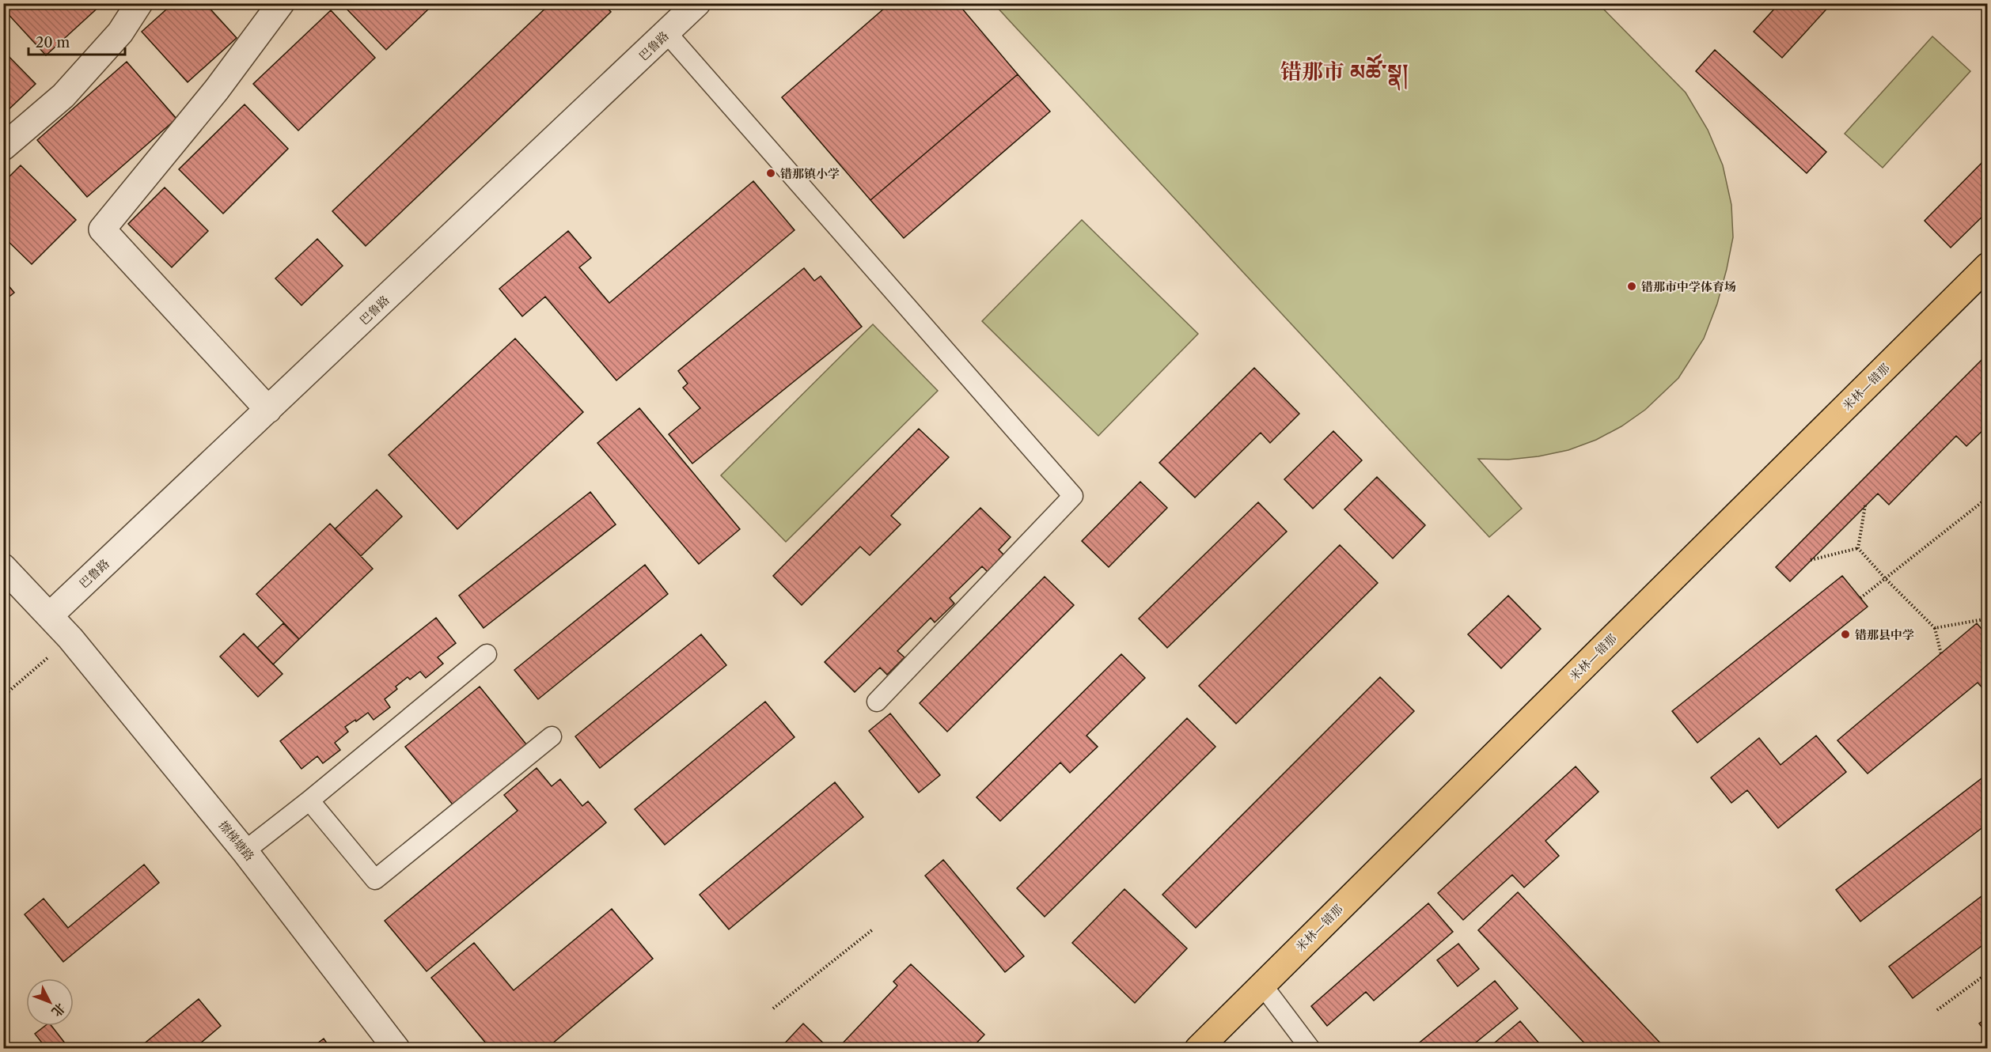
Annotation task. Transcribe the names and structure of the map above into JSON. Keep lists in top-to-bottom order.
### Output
{
  "streets": {
    "highway": ["米林—错那"],
    "street": ["巴鲁路", "擦梯塘路"]
  },
  "crossings": [
    ["巴鲁路", "擦梯塘路"]
  ],
  "districts": ["错那市 མཚོ་སྣ།"],
  "places": ["错那镇小学", "错那市中学体育场", "错那县中学"],
  "scale_bar": "20 m",
  "north": "bottom right"
}
